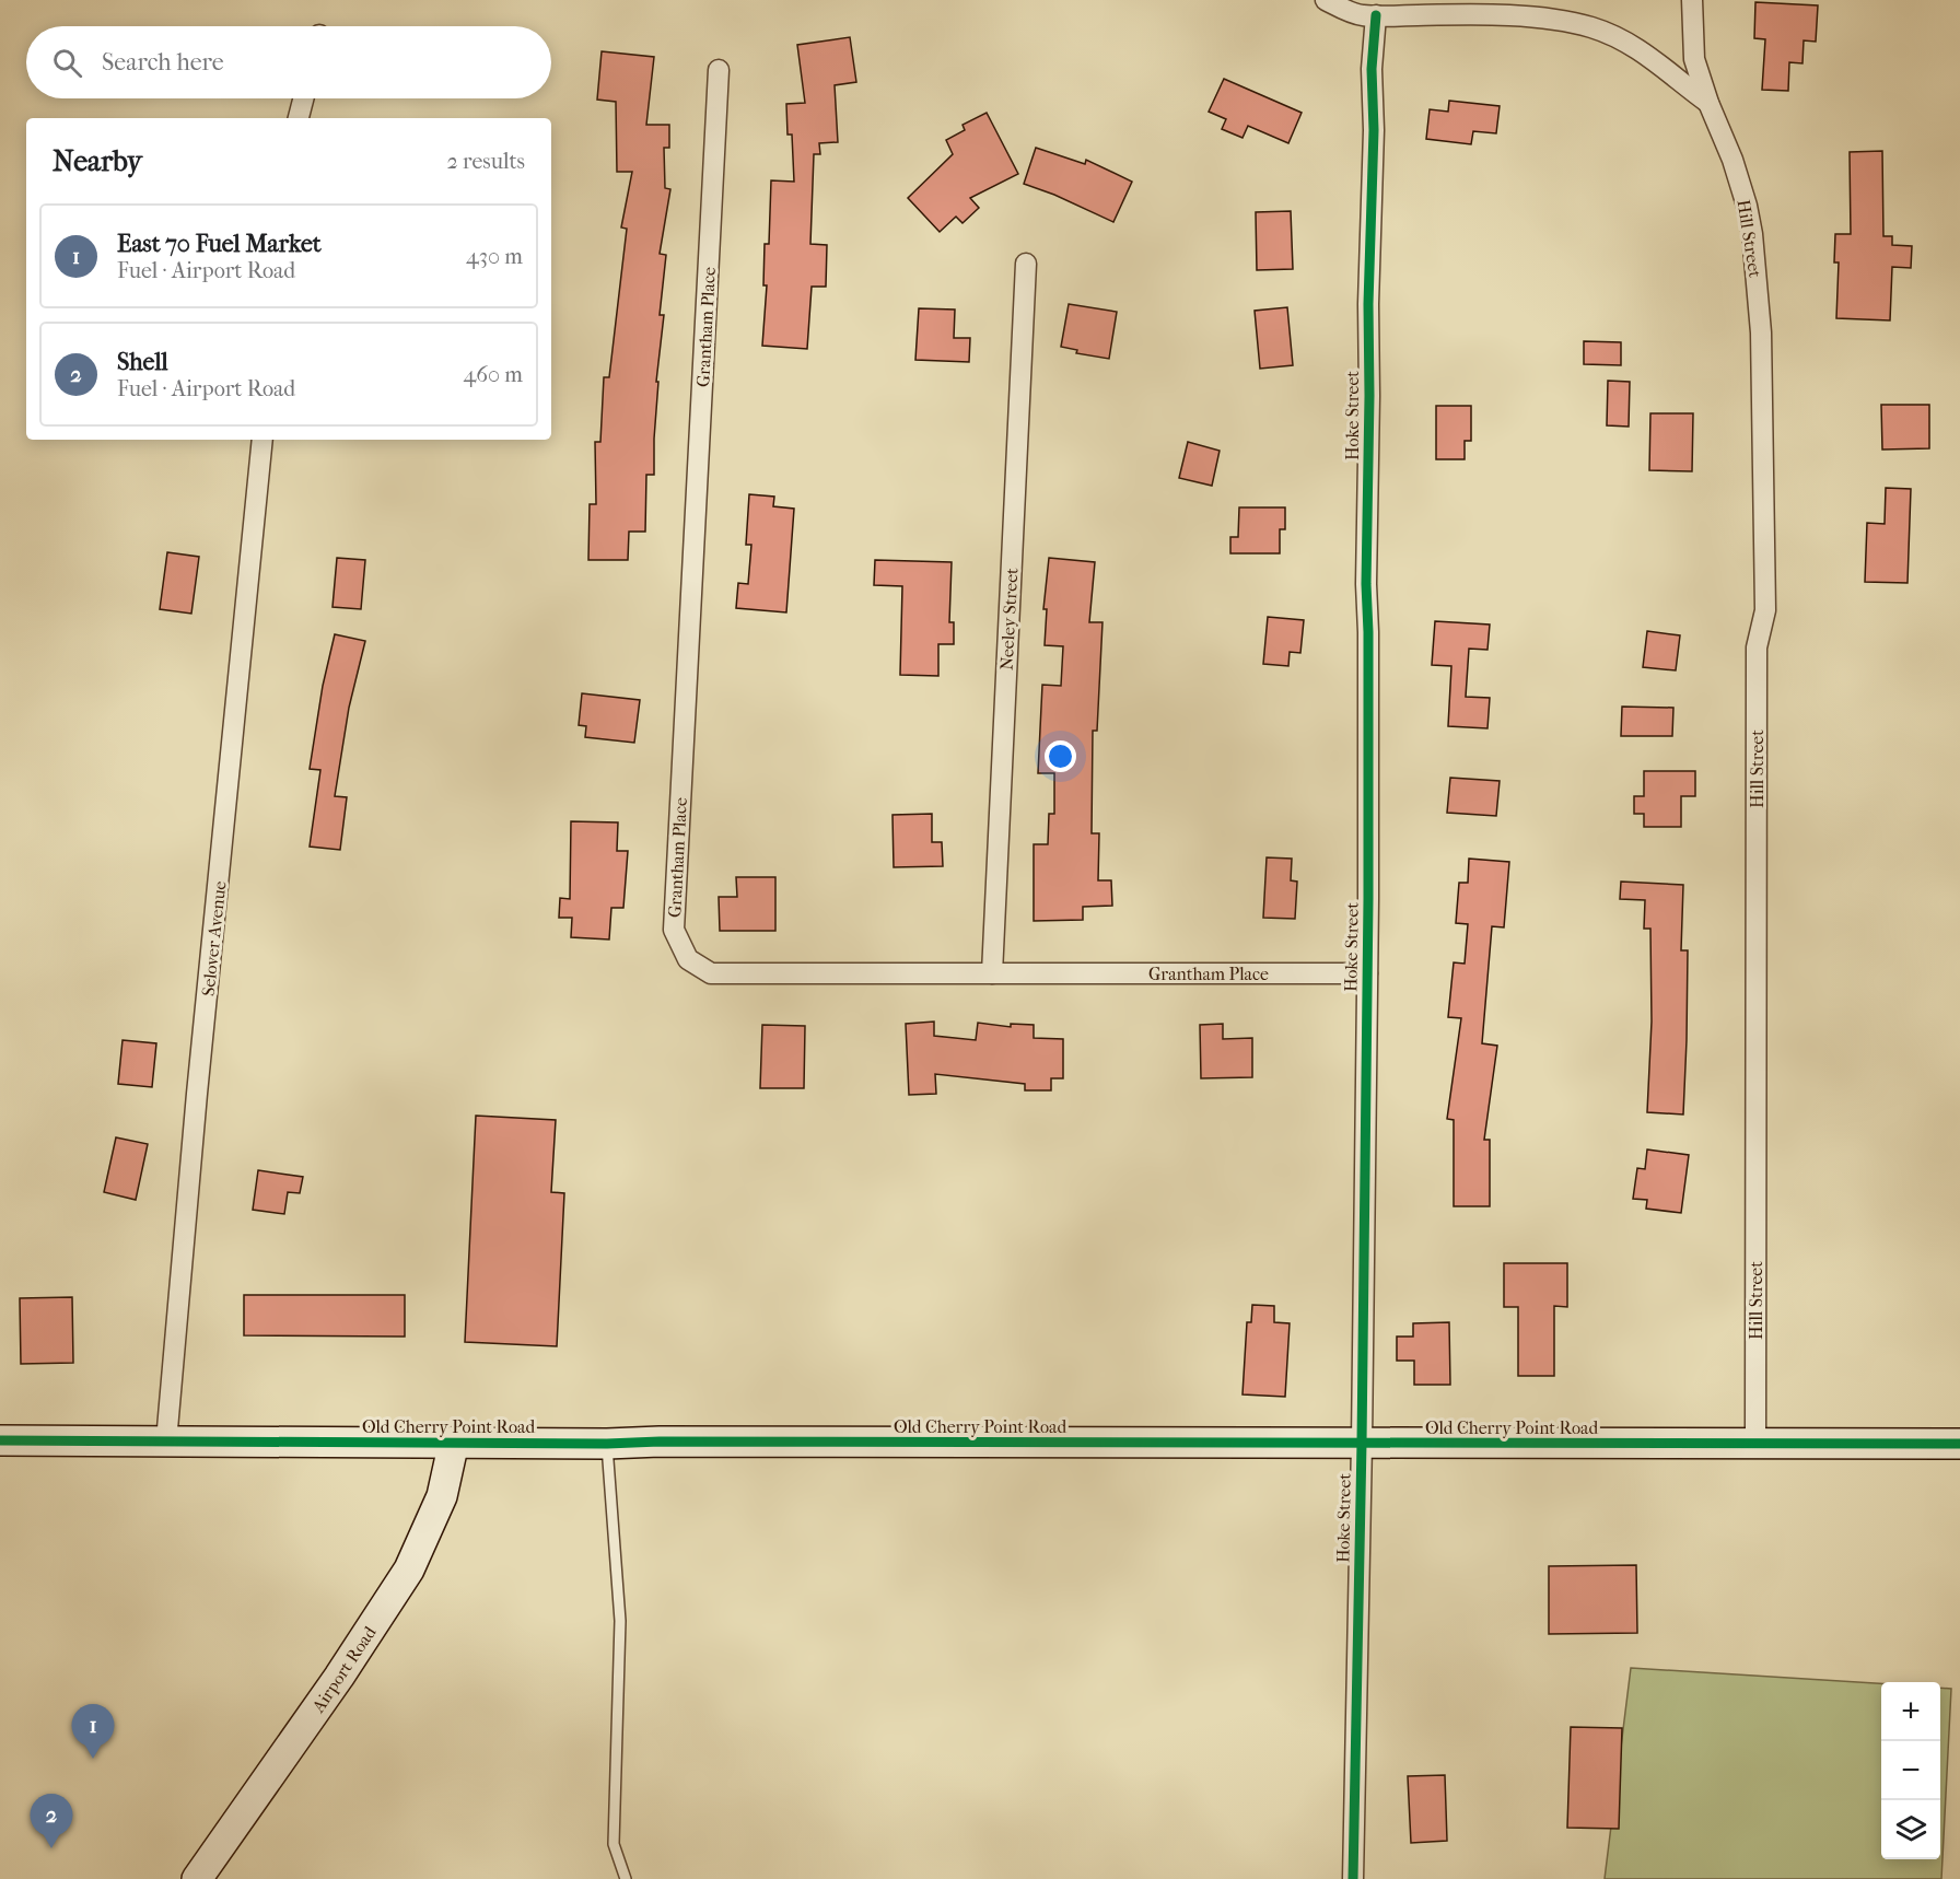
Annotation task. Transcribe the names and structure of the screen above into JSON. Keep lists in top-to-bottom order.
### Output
{
  "streets": {
    "street": [
      "Hill Street",
      "Grantham Place",
      "Hoke Street",
      "Neeley Street",
      "Selover Avenue",
      "Old Cherry Point Road",
      "Airport Road"
    ]
  },
  "crossings": [
    ["Hill Street", "Old Cherry Point Road"],
    ["Grantham Place", "Hoke Street"],
    ["Grantham Place", "Neeley Street"],
    ["Hoke Street", "Old Cherry Point Road"],
    ["Selover Avenue", "Old Cherry Point Road"],
    ["Old Cherry Point Road", "Airport Road"]
  ],
  "page": {
    "search": "Search here",
    "heading": ["Nearby", "2 results"],
    "list": [
      {
        "mark": "1",
        "name": "East 70 Fuel Market",
        "note": "Fuel · Airport Road",
        "value": "430 m"
      },
      {
        "mark": "2",
        "name": "Shell",
        "note": "Fuel · Airport Road",
        "value": "460 m"
      }
    ],
    "map_buttons": ["+", "−"],
    "pins": ["1", "2"]
  }
}
